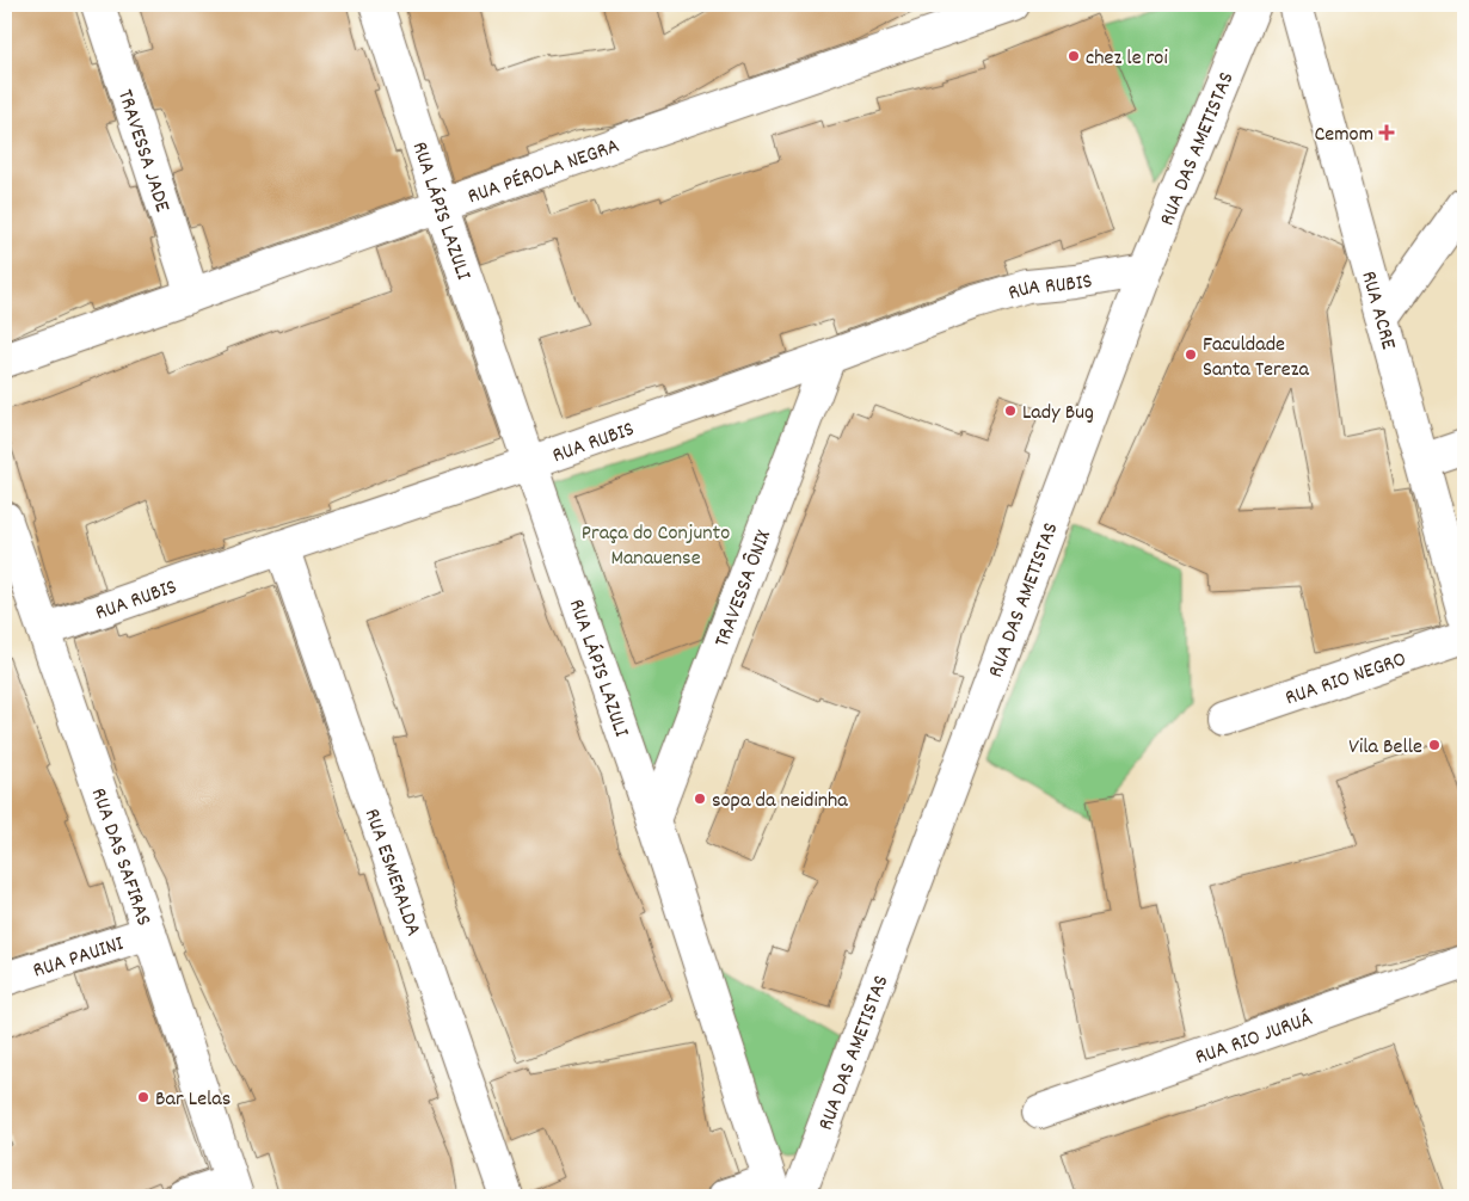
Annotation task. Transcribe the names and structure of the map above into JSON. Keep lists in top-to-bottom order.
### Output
{
  "streets": {
    "street": [
      "RUA DAS AMETISTAS",
      "TRAVESSA JADE",
      "RUA PÉROLA NEGRA",
      "RUA LÁPIS LAZULI",
      "RUA RUBIS",
      "RUA ACRE",
      "TRAVESSA ÔNIX",
      "RUA RIO NEGRO",
      "RUA DAS SAFIRAS",
      "RUA ESMERALDA",
      "RUA PAUINI",
      "RUA RIO JURUÁ"
    ]
  },
  "crossings": [
    ["RUA DAS AMETISTAS", "RUA RUBIS"],
    ["TRAVESSA JADE", "RUA PÉROLA NEGRA"],
    ["RUA PÉROLA NEGRA", "RUA LÁPIS LAZULI"],
    ["RUA LÁPIS LAZULI", "RUA RUBIS"],
    ["RUA LÁPIS LAZULI", "TRAVESSA ÔNIX"],
    ["RUA RUBIS", "TRAVESSA ÔNIX"],
    ["RUA RUBIS", "RUA DAS SAFIRAS"],
    ["RUA RUBIS", "RUA ESMERALDA"],
    ["RUA DAS SAFIRAS", "RUA PAUINI"]
  ],
  "parks": ["Praça do Conjunto Manauense"],
  "places": {
    "other": [
      "chez le roi",
      "Faculdade Santa Tereza",
      "Lady Bug",
      "Vila Belle",
      "sopa da neidinha",
      "Bar Lelas"
    ],
    "health": ["Cemom"]
  }
}
